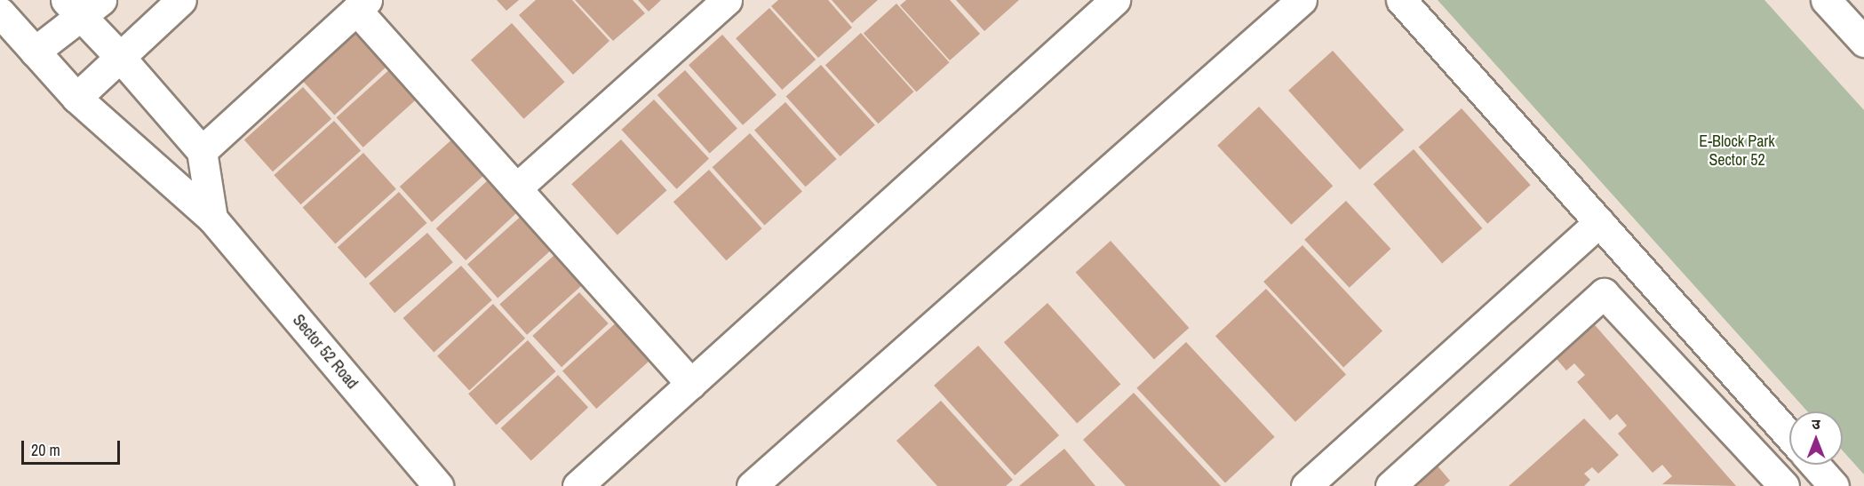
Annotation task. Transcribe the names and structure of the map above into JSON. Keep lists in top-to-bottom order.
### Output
{
  "streets": {
    "street": ["Sector 52 Road"]
  },
  "parks": ["E-Block Park Sector 52"],
  "scale_bar": "20 m",
  "north": "top"
}
